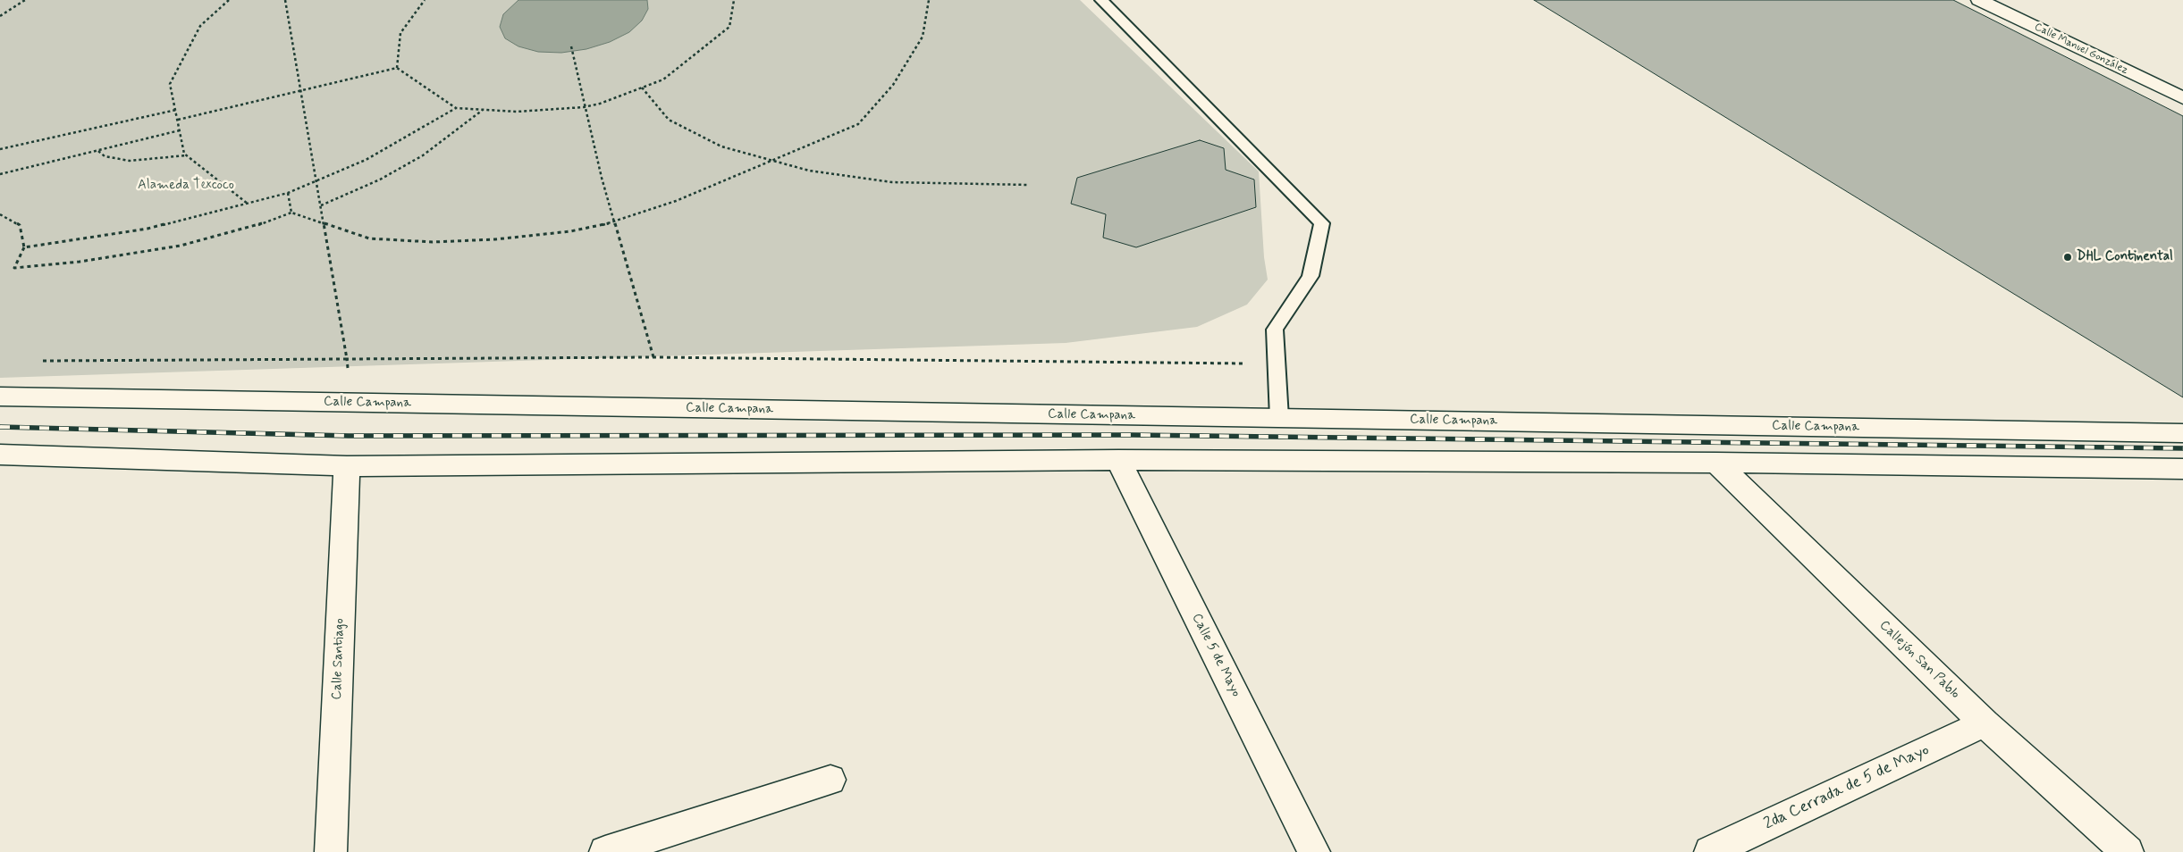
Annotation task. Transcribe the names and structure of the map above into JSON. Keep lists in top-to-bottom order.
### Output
{
  "streets": {
    "street": [
      "Calle Manuel González",
      "Calle Campana",
      "Calle 5 de Mayo",
      "Calle Santiago",
      "Callejón San Pablo",
      "2da Cerrada de 5 de Mayo"
    ]
  },
  "crossings": [
    ["Callejón San Pablo", "2da Cerrada de 5 de Mayo"]
  ],
  "parks": ["Alameda Texcoco"],
  "places": ["DHL Continental"]
}
